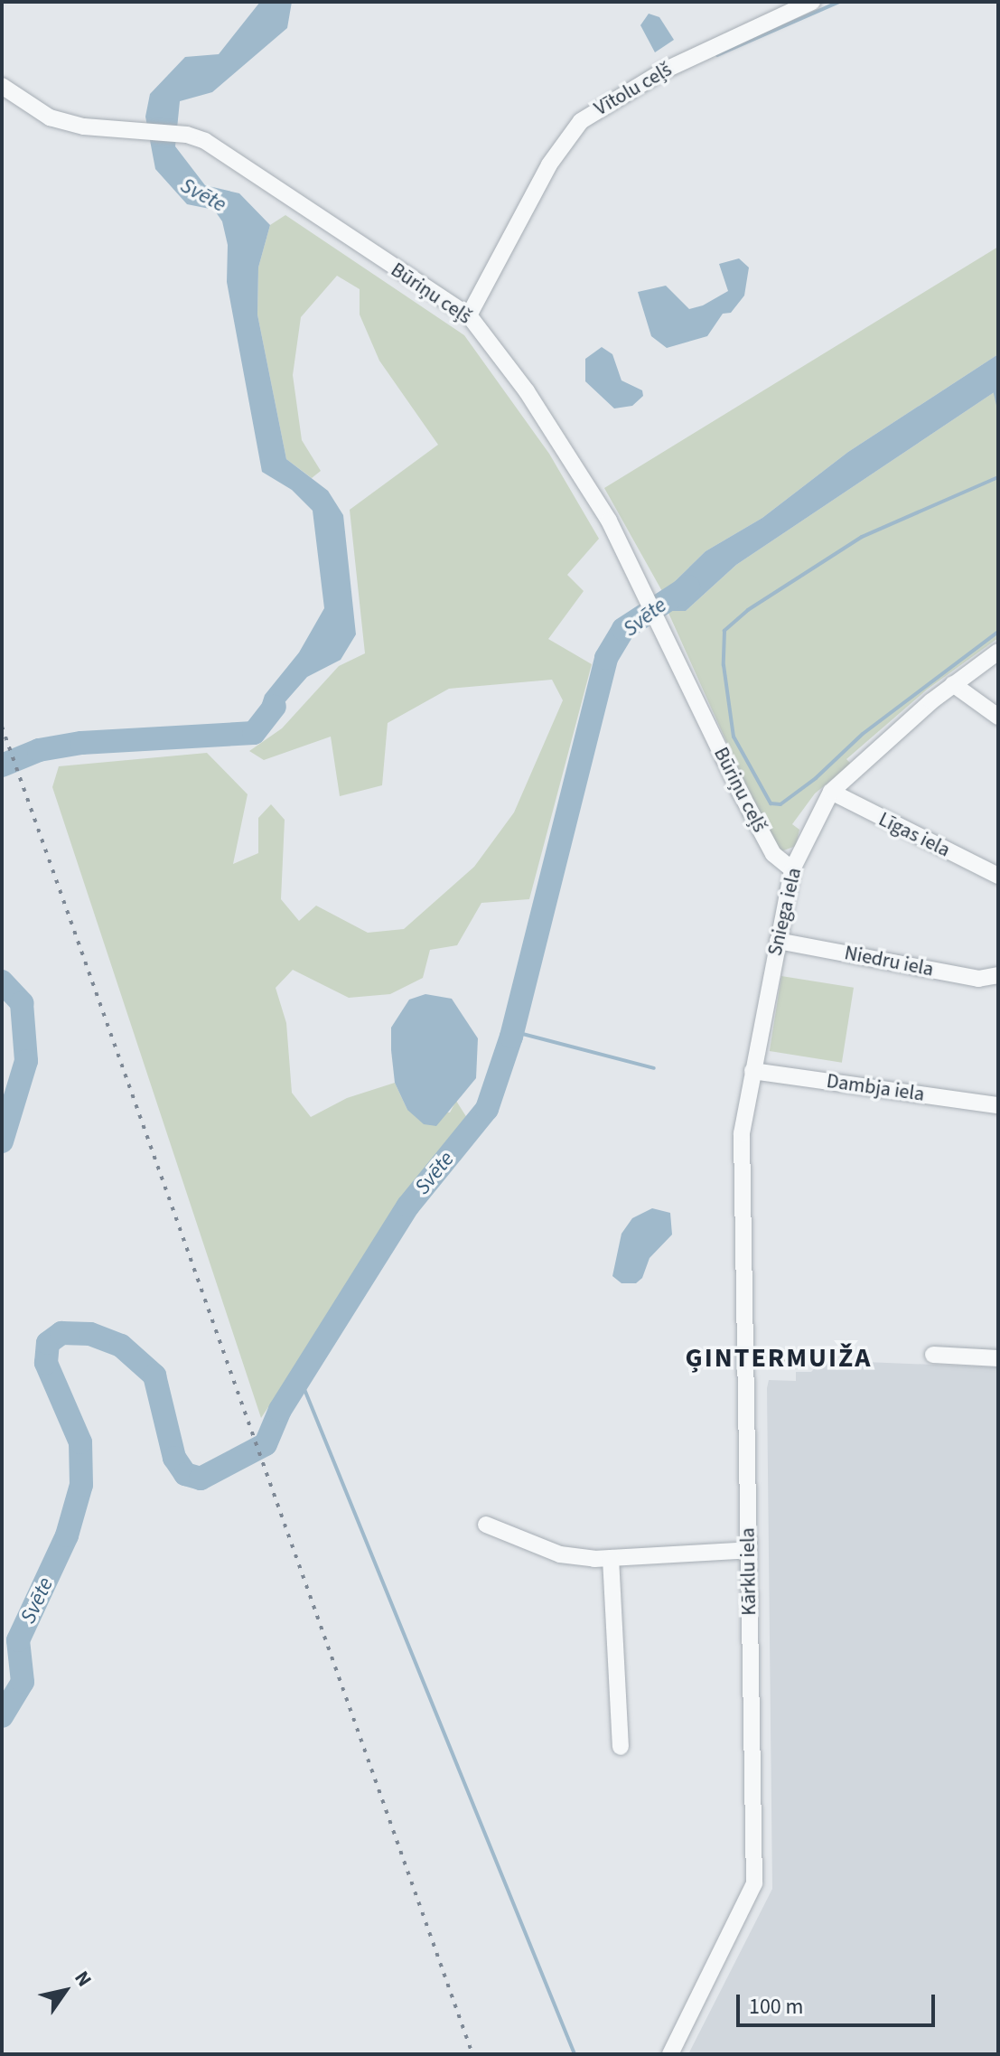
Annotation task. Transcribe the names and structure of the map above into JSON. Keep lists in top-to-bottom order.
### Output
{
  "streets": {
    "street": [
      "Vītolu ceļš",
      "Būriņu ceļš",
      "Līgas iela",
      "Sniega iela",
      "Niedru iela",
      "Dambja iela",
      "Kārklu iela"
    ]
  },
  "crossings": [
    ["Vītolu ceļš", "Būriņu ceļš"],
    ["Būriņu ceļš", "Sniega iela"],
    ["Līgas iela", "Sniega iela"],
    ["Sniega iela", "Niedru iela"],
    ["Sniega iela", "Dambja iela"],
    ["Sniega iela", "Kārklu iela"],
    ["Dambja iela", "Kārklu iela"]
  ],
  "districts": ["ĢINTERMUIŽA"],
  "water": ["Svēte"],
  "scale_bar": "100 m",
  "north": "top right"
}
